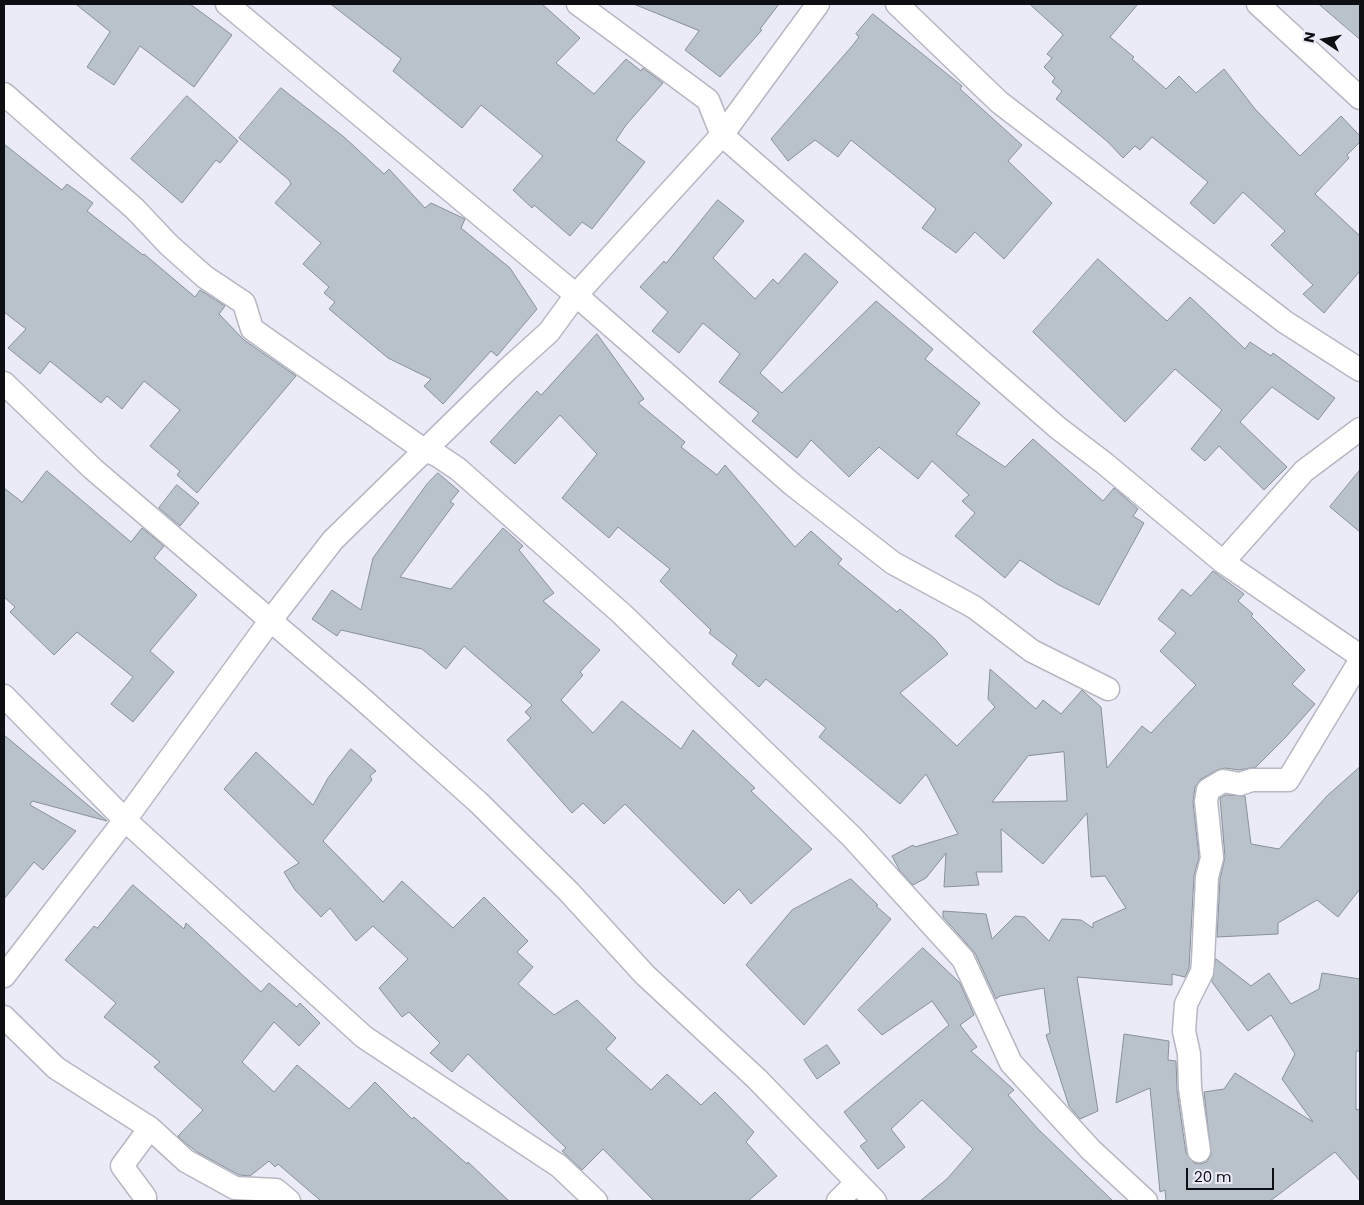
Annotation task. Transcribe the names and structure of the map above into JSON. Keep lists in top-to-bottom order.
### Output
{
  "scale_bar": "20 m",
  "north": "left"
}
